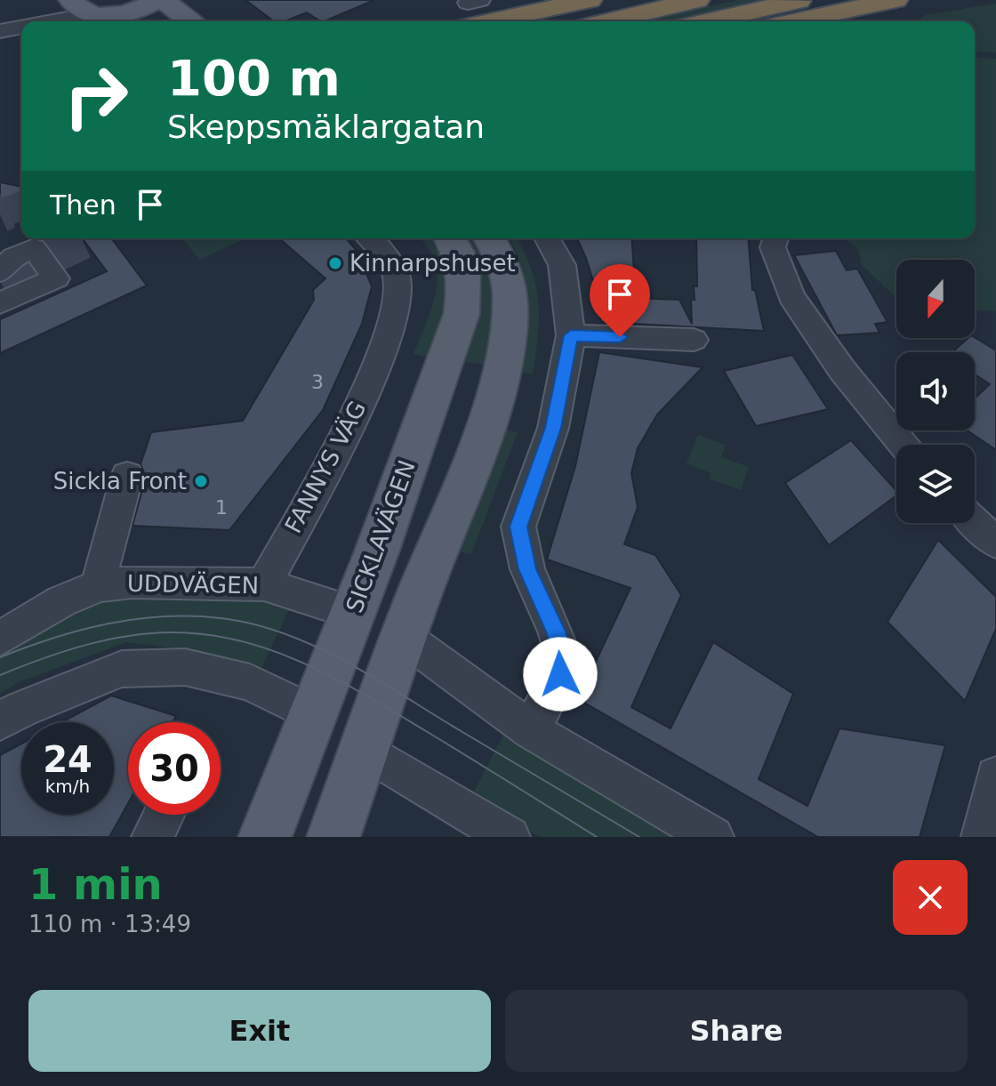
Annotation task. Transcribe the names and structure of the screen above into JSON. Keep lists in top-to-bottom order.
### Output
{
  "streets": {
    "main road": ["SICKLAVÄGEN"],
    "street": ["FANNYS VÄG", "UDDVÄGEN"]
  },
  "crossings": [
    ["FANNYS VÄG", "UDDVÄGEN"],
    ["SICKLAVÄGEN", "UDDVÄGEN"]
  ],
  "places": ["Kinnarpshuset", "Sickla Front"],
  "house_numbers": ["3", "1"],
  "north": "bottom",
  "page": {
    "turn": ["100 m", "Skeppsmäklargatan"],
    "then": "Then",
    "speed": "24 km/h",
    "limit": "30",
    "heading": ["1 min", "110 m · 13:49"],
    "buttons": ["Exit", "Share"]
  }
}
